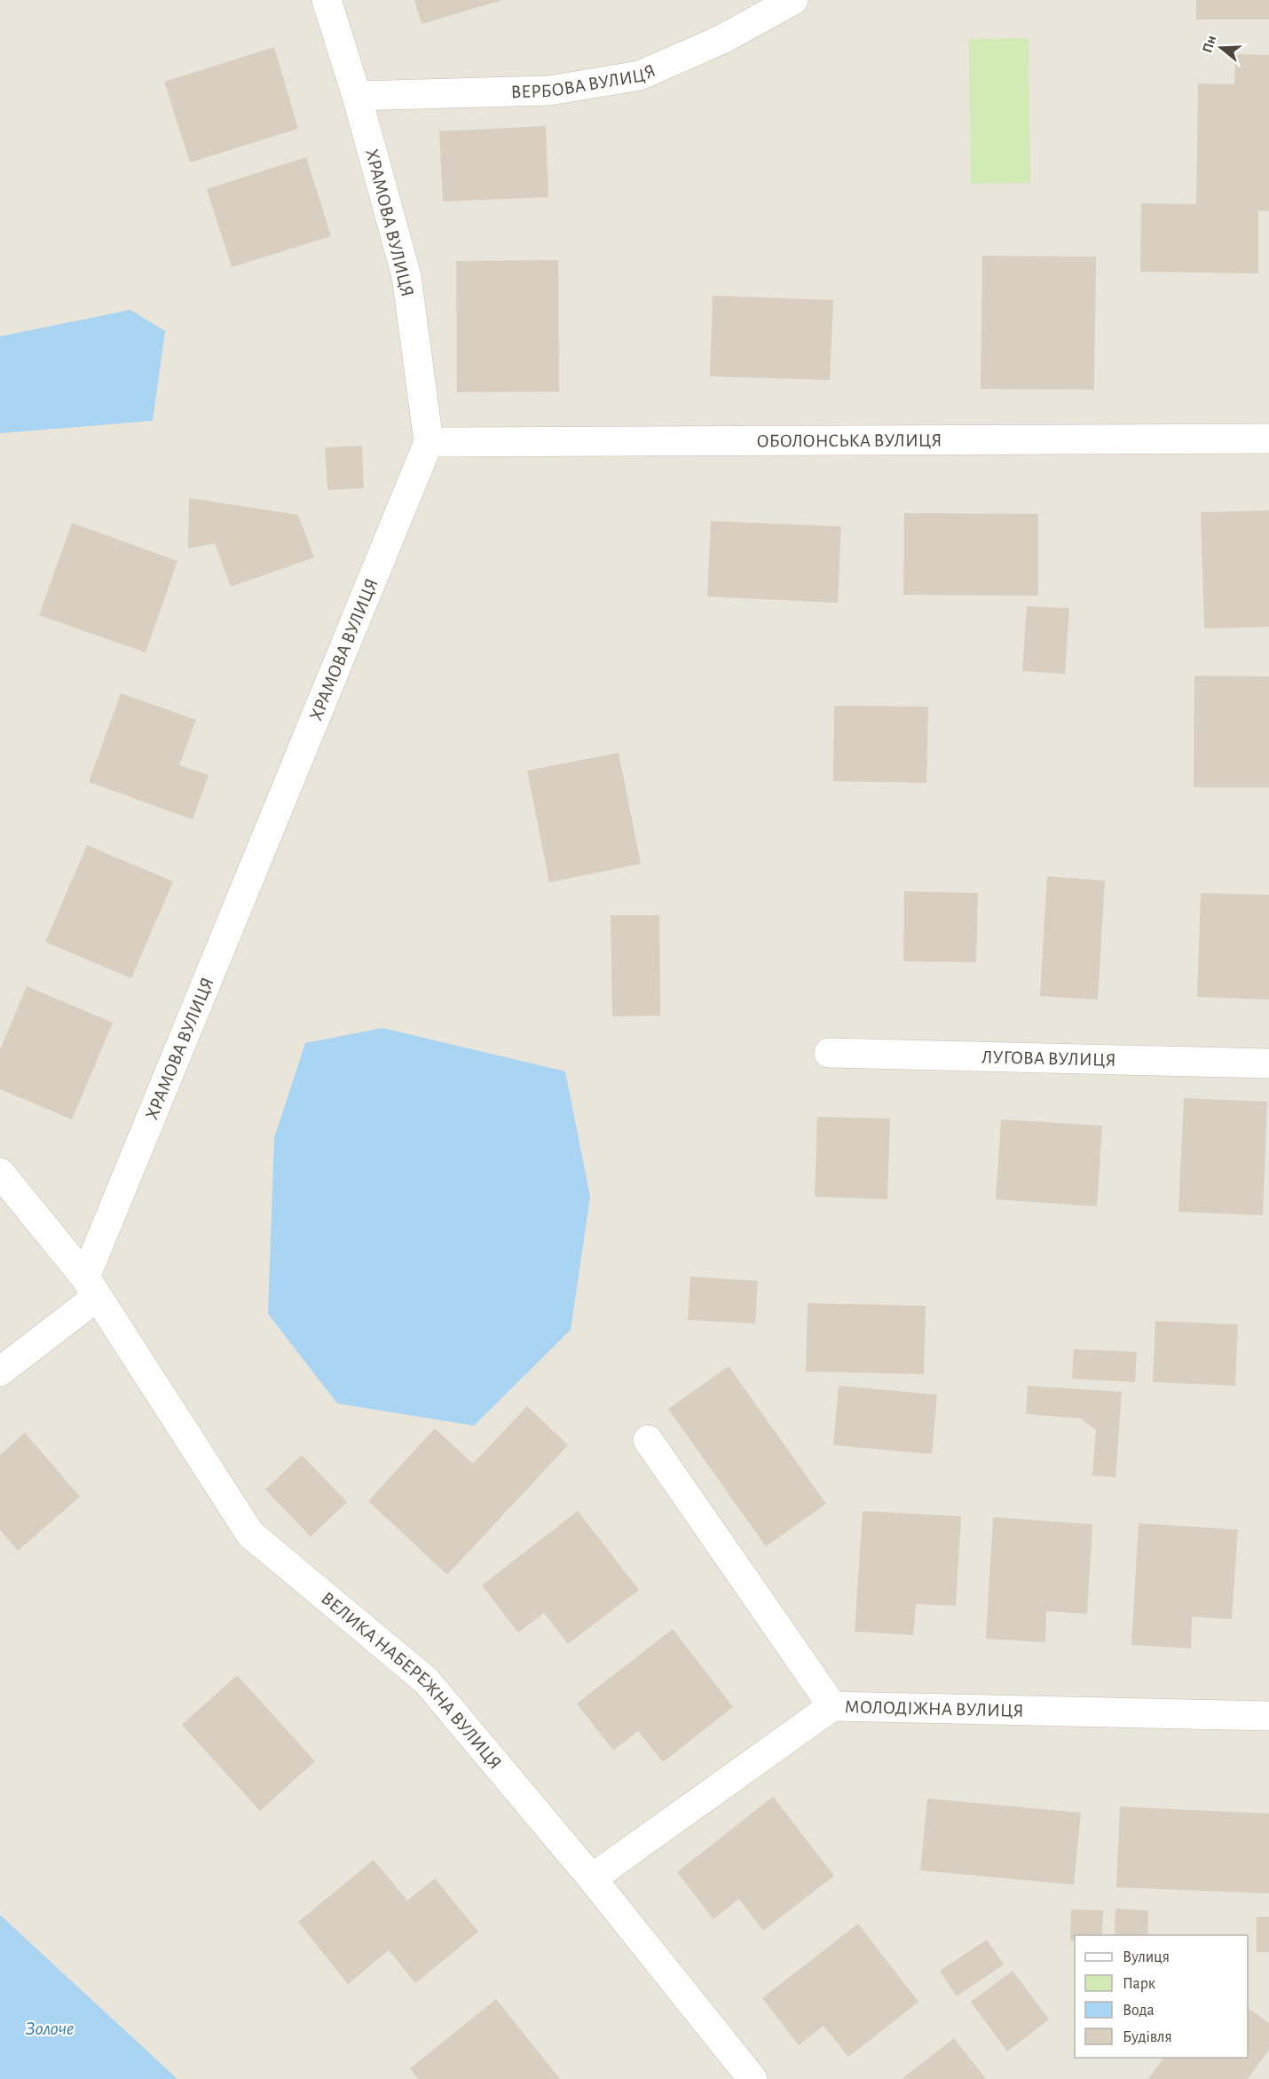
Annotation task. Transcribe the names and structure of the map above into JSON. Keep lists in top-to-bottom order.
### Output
{
  "streets": {
    "street": [
      "ВЕРБОВА ВУЛИЦЯ",
      "ХРАМОВА ВУЛИЦЯ",
      "ОБОЛОНСЬКА ВУЛИЦЯ",
      "ЛУГОВА ВУЛИЦЯ",
      "ВЕЛИКА НАБЕРЕЖНА ВУЛИЦЯ",
      "МОЛОДІЖНА ВУЛИЦЯ"
    ]
  },
  "crossings": [
    ["ВЕРБОВА ВУЛИЦЯ", "ХРАМОВА ВУЛИЦЯ"],
    ["ХРАМОВА ВУЛИЦЯ", "ОБОЛОНСЬКА ВУЛИЦЯ"],
    ["ХРАМОВА ВУЛИЦЯ", "ВЕЛИКА НАБЕРЕЖНА ВУЛИЦЯ"],
    ["ВЕЛИКА НАБЕРЕЖНА ВУЛИЦЯ", "МОЛОДІЖНА ВУЛИЦЯ"]
  ],
  "water": ["Золоче"],
  "legend": [
    "Вулиця",
    "Парк",
    "Вода",
    "Будівля"
  ],
  "north": "left"
}
